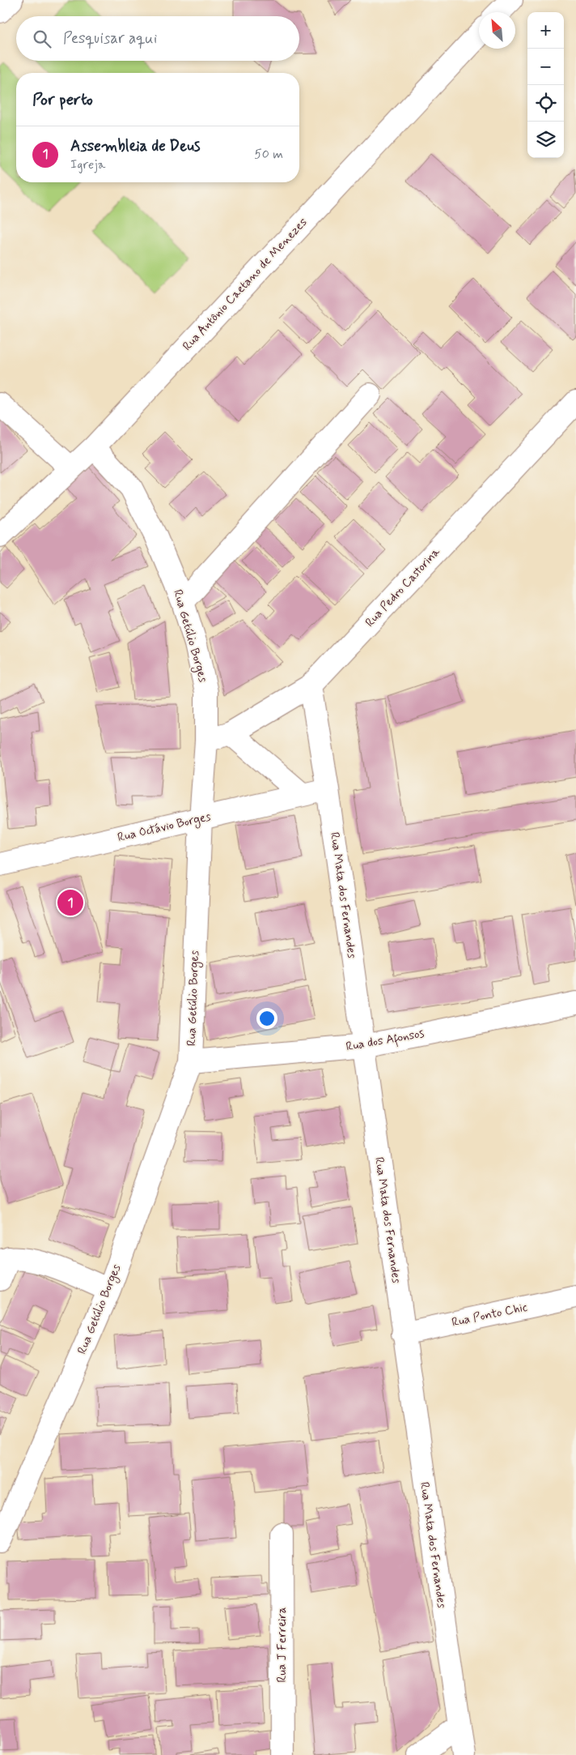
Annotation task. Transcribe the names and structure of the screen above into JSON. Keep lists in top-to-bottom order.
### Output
{
  "streets": {
    "street": [
      "Rua Antônio Caetano de Menezes",
      "Rua Pedro Castorina",
      "Rua Getúlio Borges",
      "Rua Octávio Borges",
      "Rua Mata dos Fernandes",
      "Rua dos Afonsos",
      "Rua Ponto Chic",
      "Rua J Ferreira"
    ]
  },
  "crossings": [
    ["Rua Antônio Caetano de Menezes", "Rua Getúlio Borges"],
    ["Rua Pedro Castorina", "Rua Getúlio Borges"],
    ["Rua Pedro Castorina", "Rua Mata dos Fernandes"],
    ["Rua Getúlio Borges", "Rua Octávio Borges"],
    ["Rua Getúlio Borges", "Rua dos Afonsos"],
    ["Rua Octávio Borges", "Rua Mata dos Fernandes"],
    ["Rua Mata dos Fernandes", "Rua dos Afonsos"],
    ["Rua Mata dos Fernandes", "Rua Ponto Chic"]
  ],
  "north": "top left",
  "page": {
    "map_buttons": ["+", "−"],
    "search": "Pesquisar aqui",
    "heading": "Por perto",
    "list": [
      {
        "mark": "1",
        "name": "Assembleia de Deus",
        "note": "Igreja",
        "value": "50 m"
      }
    ],
    "pins": "1"
  }
}
